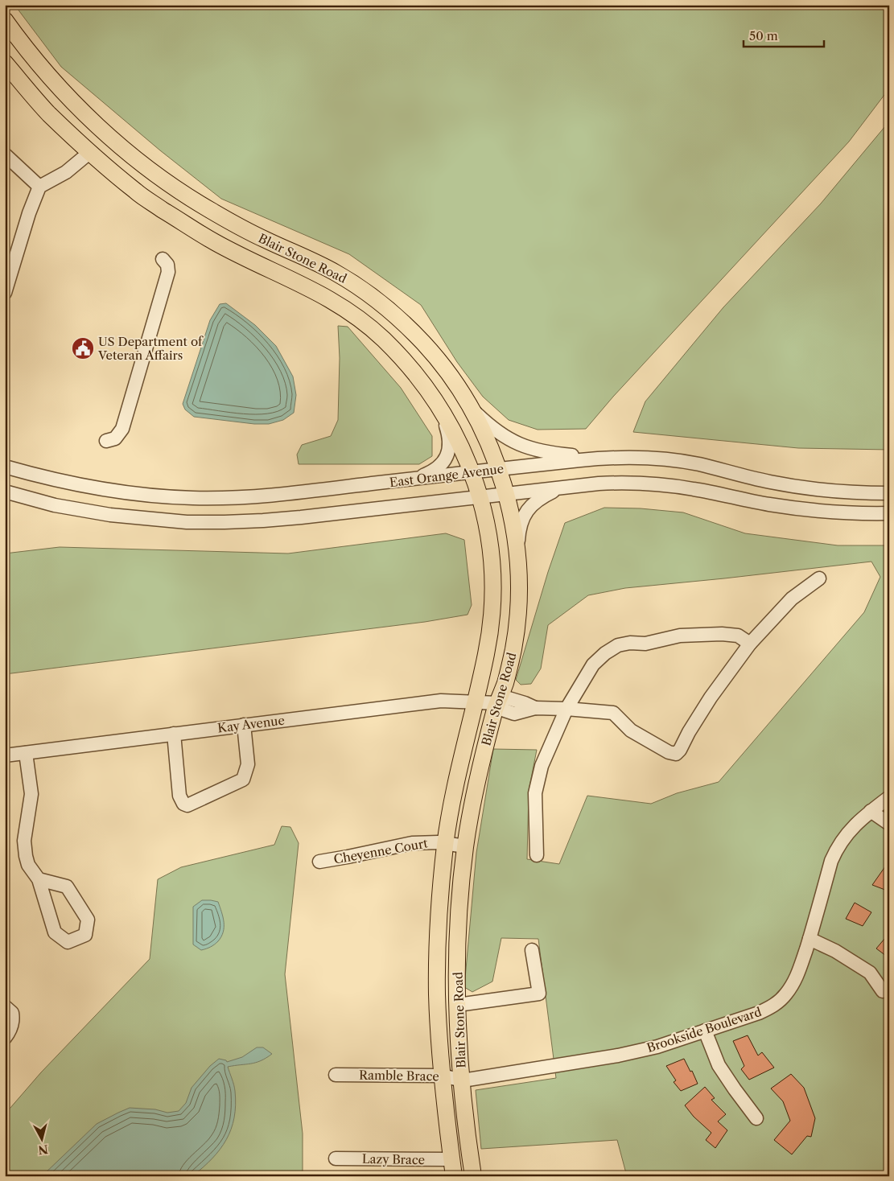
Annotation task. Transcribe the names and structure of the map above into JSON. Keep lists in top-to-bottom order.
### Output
{
  "streets": {
    "main road": ["Blair Stone Road"],
    "street": [
      "East Orange Avenue",
      "Kay Avenue",
      "Cheyenne Court",
      "Brookside Boulevard",
      "Ramble Brace",
      "Lazy Brace"
    ]
  },
  "crossings": [
    ["Blair Stone Road", "East Orange Avenue"],
    ["Blair Stone Road", "Kay Avenue"],
    ["Blair Stone Road", "Cheyenne Court"],
    ["Blair Stone Road", "Brookside Boulevard"],
    ["Blair Stone Road", "Ramble Brace"],
    ["Blair Stone Road", "Lazy Brace"],
    ["Brookside Boulevard", "Ramble Brace"]
  ],
  "places": {
    "public building": ["US Department of Veteran Affairs"]
  },
  "scale_bar": "50 m",
  "north": "bottom"
}
